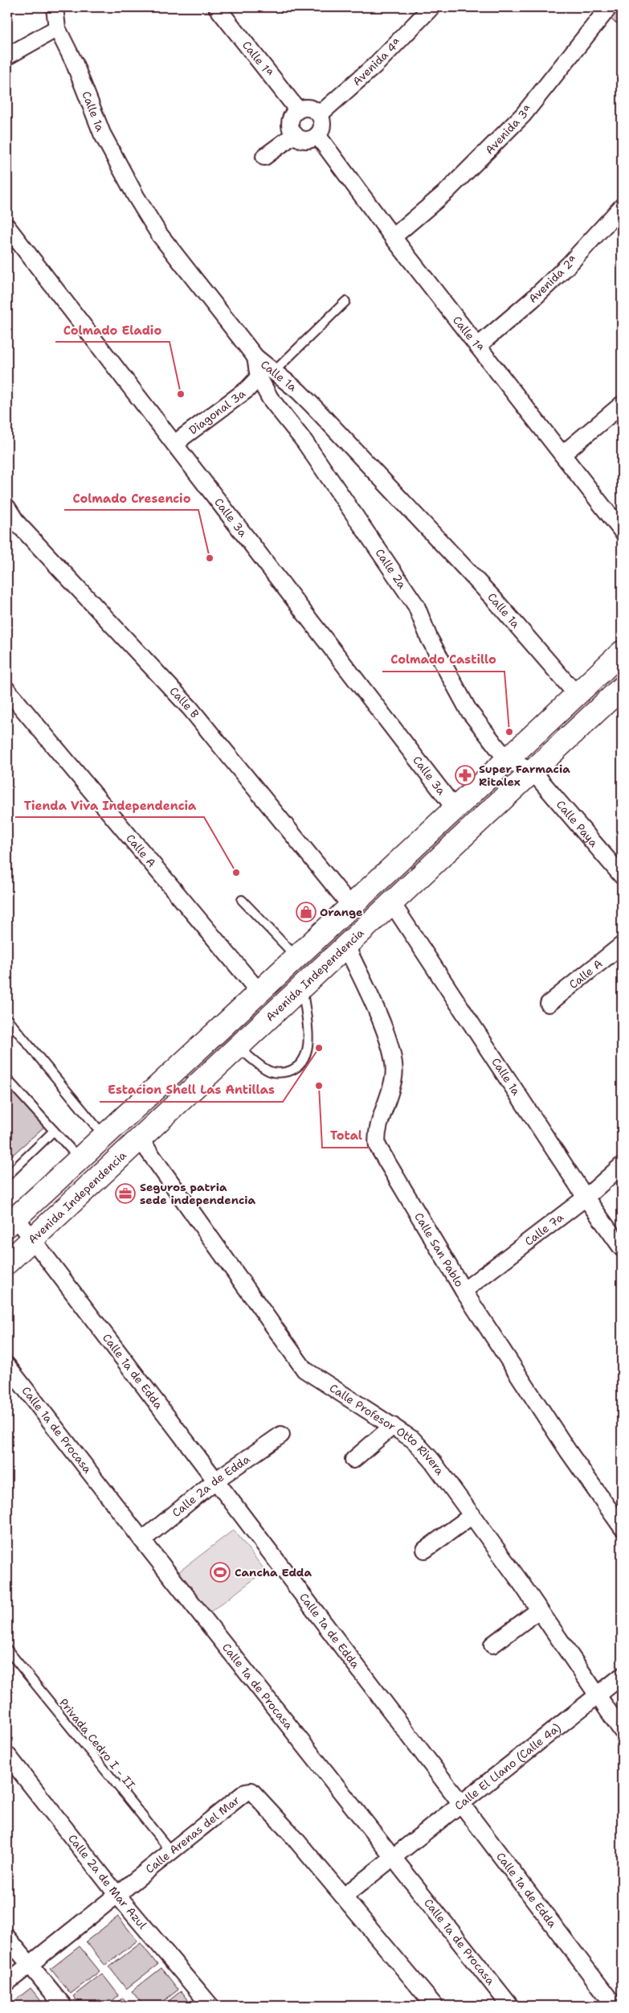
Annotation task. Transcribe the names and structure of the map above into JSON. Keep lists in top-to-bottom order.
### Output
{
  "streets": {
    "main road": ["Avenida Independencia"],
    "street": [
      "Calle 1ª",
      "Avenida 4ª",
      "Calle 1a",
      "Avenida 3ª",
      "Avenida 2ª",
      "Diagonal 3a",
      "Calle 3a",
      "Calle 2a",
      "Calle B",
      "Calle Paya",
      "Calle A",
      "Calle 7a",
      "Calle San Pablo",
      "Calle 1a de Edda",
      "Calle 1a de Procasa",
      "Calle Profesor Otto Rivera",
      "Calle 2a de Edda",
      "Calle El Llano (Calle 4a)",
      "Calle Arenas del Mar",
      "Calle 2a de Mar Azul"
    ],
    "lane": ["Privada Cedro I - II"]
  },
  "crossings": [
    ["Calle 1ª", "Avenida 4ª"],
    ["Calle 1ª", "Avenida 3ª"],
    ["Calle 1ª", "Avenida 2ª"],
    ["Calle 1a", "Calle 2a"],
    ["Calle 1a", "Avenida Independencia"],
    ["Calle 1a", "Calle 7a"],
    ["Diagonal 3a", "Calle 3a"],
    ["Diagonal 3a", "Calle 2a"],
    ["Calle 2a", "Calle Paya"],
    ["Calle 2a", "Avenida Independencia"],
    ["Calle Paya", "Avenida Independencia"],
    ["Avenida Independencia", "Calle San Pablo"],
    ["Avenida Independencia", "Calle 1a de Edda"],
    ["Avenida Independencia", "Calle Profesor Otto Rivera"],
    ["Calle 7a", "Calle San Pablo"],
    ["Calle 1a de Edda", "Calle 2a de Edda"],
    ["Calle 1a de Edda", "Calle El Llano (Calle 4a)"],
    ["Calle 1a de Procasa", "Calle 2a de Edda"],
    ["Calle 1a de Procasa", "Calle El Llano (Calle 4a)"],
    ["Calle Profesor Otto Rivera", "Calle El Llano (Calle 4a)"],
    ["Privada Cedro I - II", "Calle Arenas del Mar"],
    ["Calle El Llano (Calle 4a)", "Calle Arenas del Mar"],
    ["Calle Arenas del Mar", "Calle 2a de Mar Azul"]
  ],
  "places": {
    "other": [
      "Colmado Eladio",
      "Colmado Cresencio",
      "Colmado Castillo",
      "Tienda Viva Independencia",
      "Estacion Shell Las Antillas",
      "Total"
    ],
    "pharmacy": ["Super Farmacia Ritalex"],
    "shop": ["Orange"],
    "office": ["Seguros patria sede independencia"],
    "sports": ["Cancha Edda"]
  }
}
